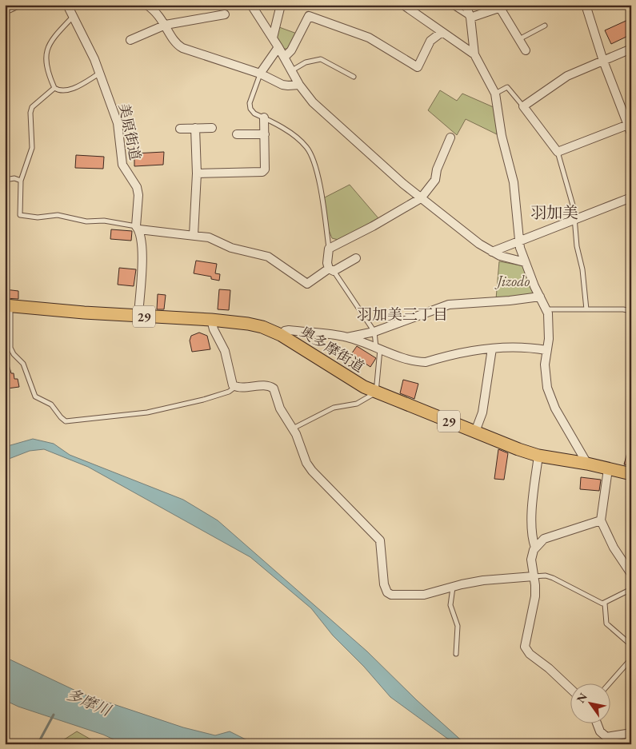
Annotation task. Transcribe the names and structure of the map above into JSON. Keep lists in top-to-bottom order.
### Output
{
  "streets": {
    "main road": ["29", "奥多摩街道"],
    "street": ["美原街道"]
  },
  "crossings": [
    ["美原街道", "奥多摩街道"]
  ],
  "districts": ["羽加美", "羽加美三丁目"],
  "water": ["多摩川"],
  "parks": ["Jizodo"],
  "north": "top left"
}
